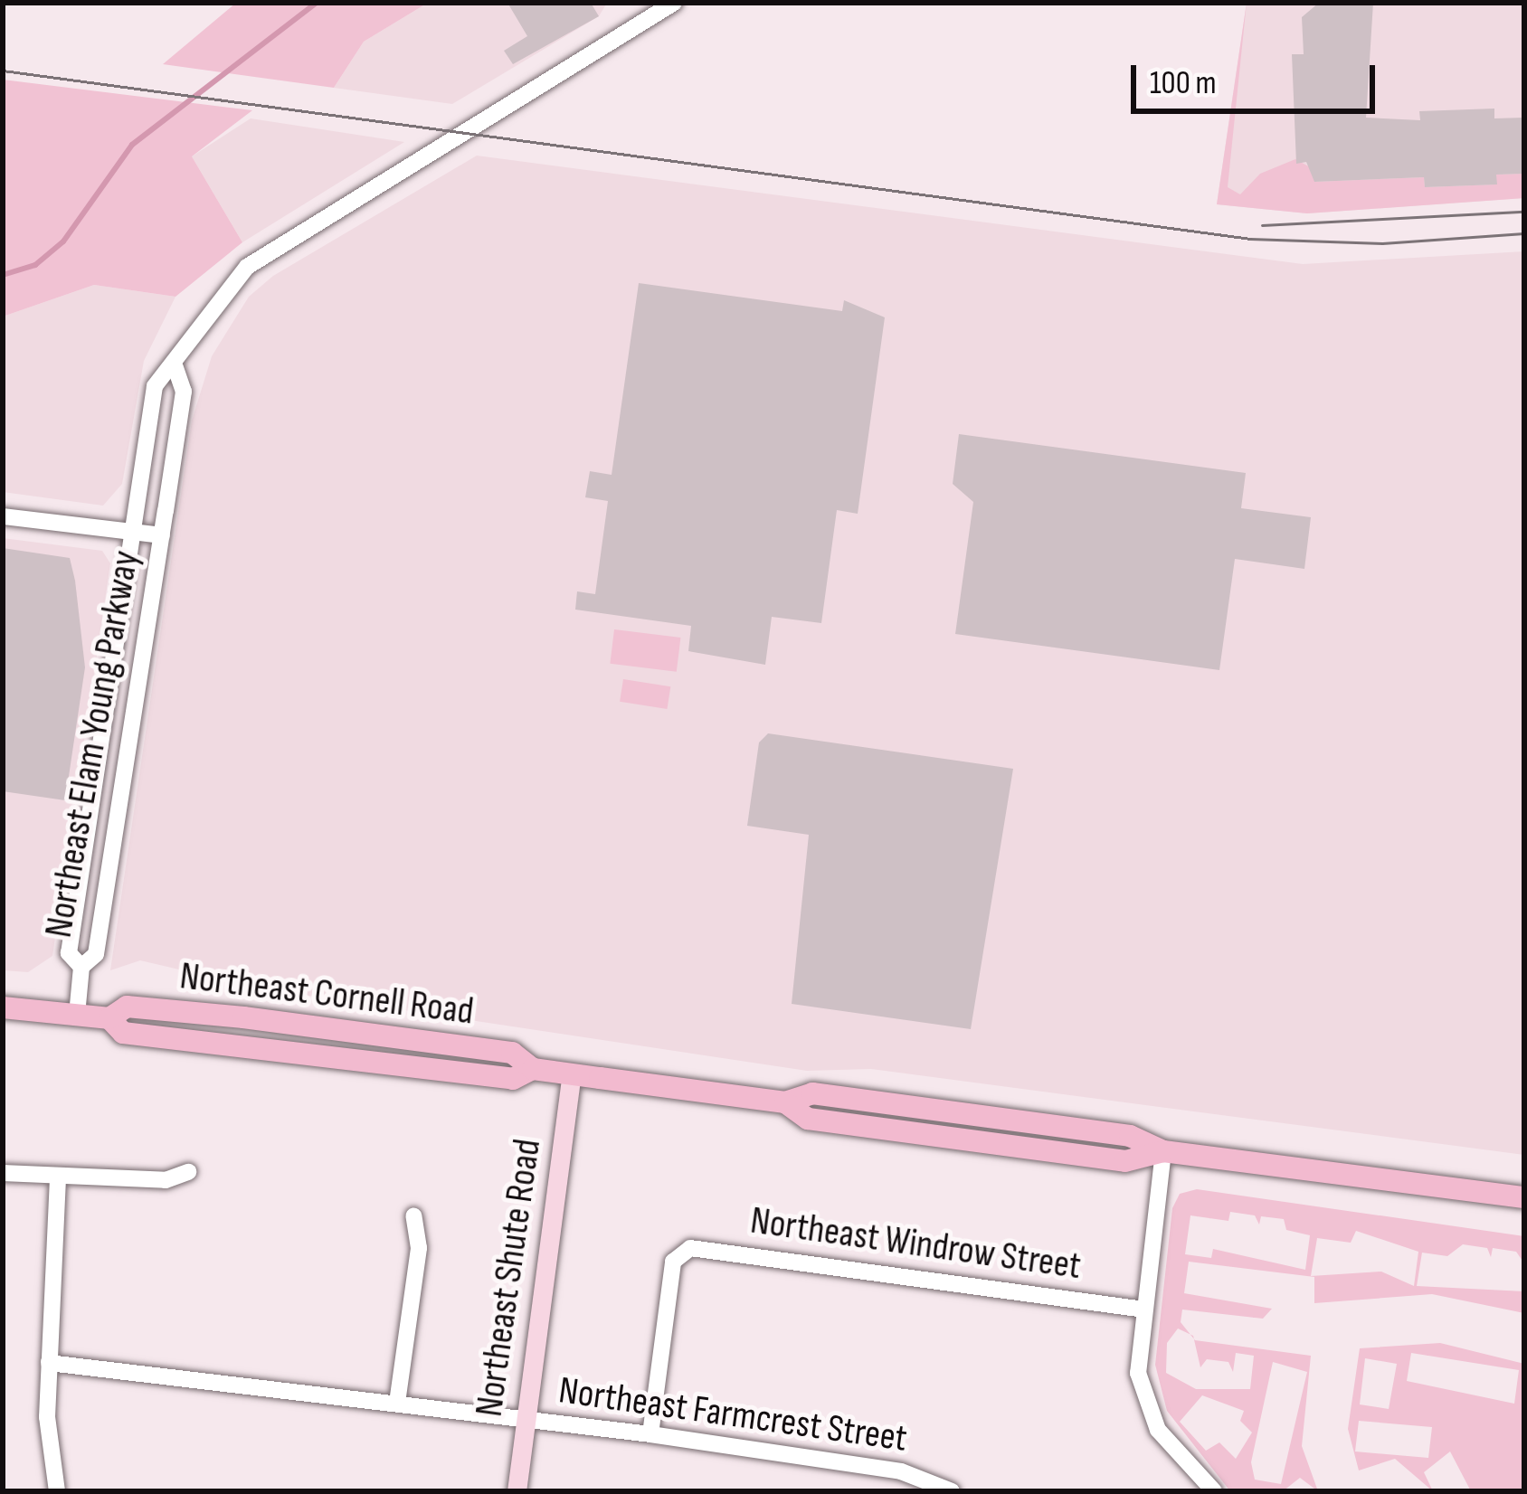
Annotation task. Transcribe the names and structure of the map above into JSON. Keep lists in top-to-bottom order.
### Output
{
  "streets": {
    "highway": ["Northeast Cornell Road"],
    "main road": ["Northeast Shute Road"],
    "street": ["Northeast Elam Young Parkway", "Northeast Windrow Street", "Northeast Farmcrest Street"]
  },
  "crossings": [
    ["Northeast Cornell Road", "Northeast Shute Road"],
    ["Northeast Windrow Street", "Northeast Farmcrest Street"],
    ["Northeast Shute Road", "Northeast Farmcrest Street"]
  ],
  "scale_bar": "100 m"
}
